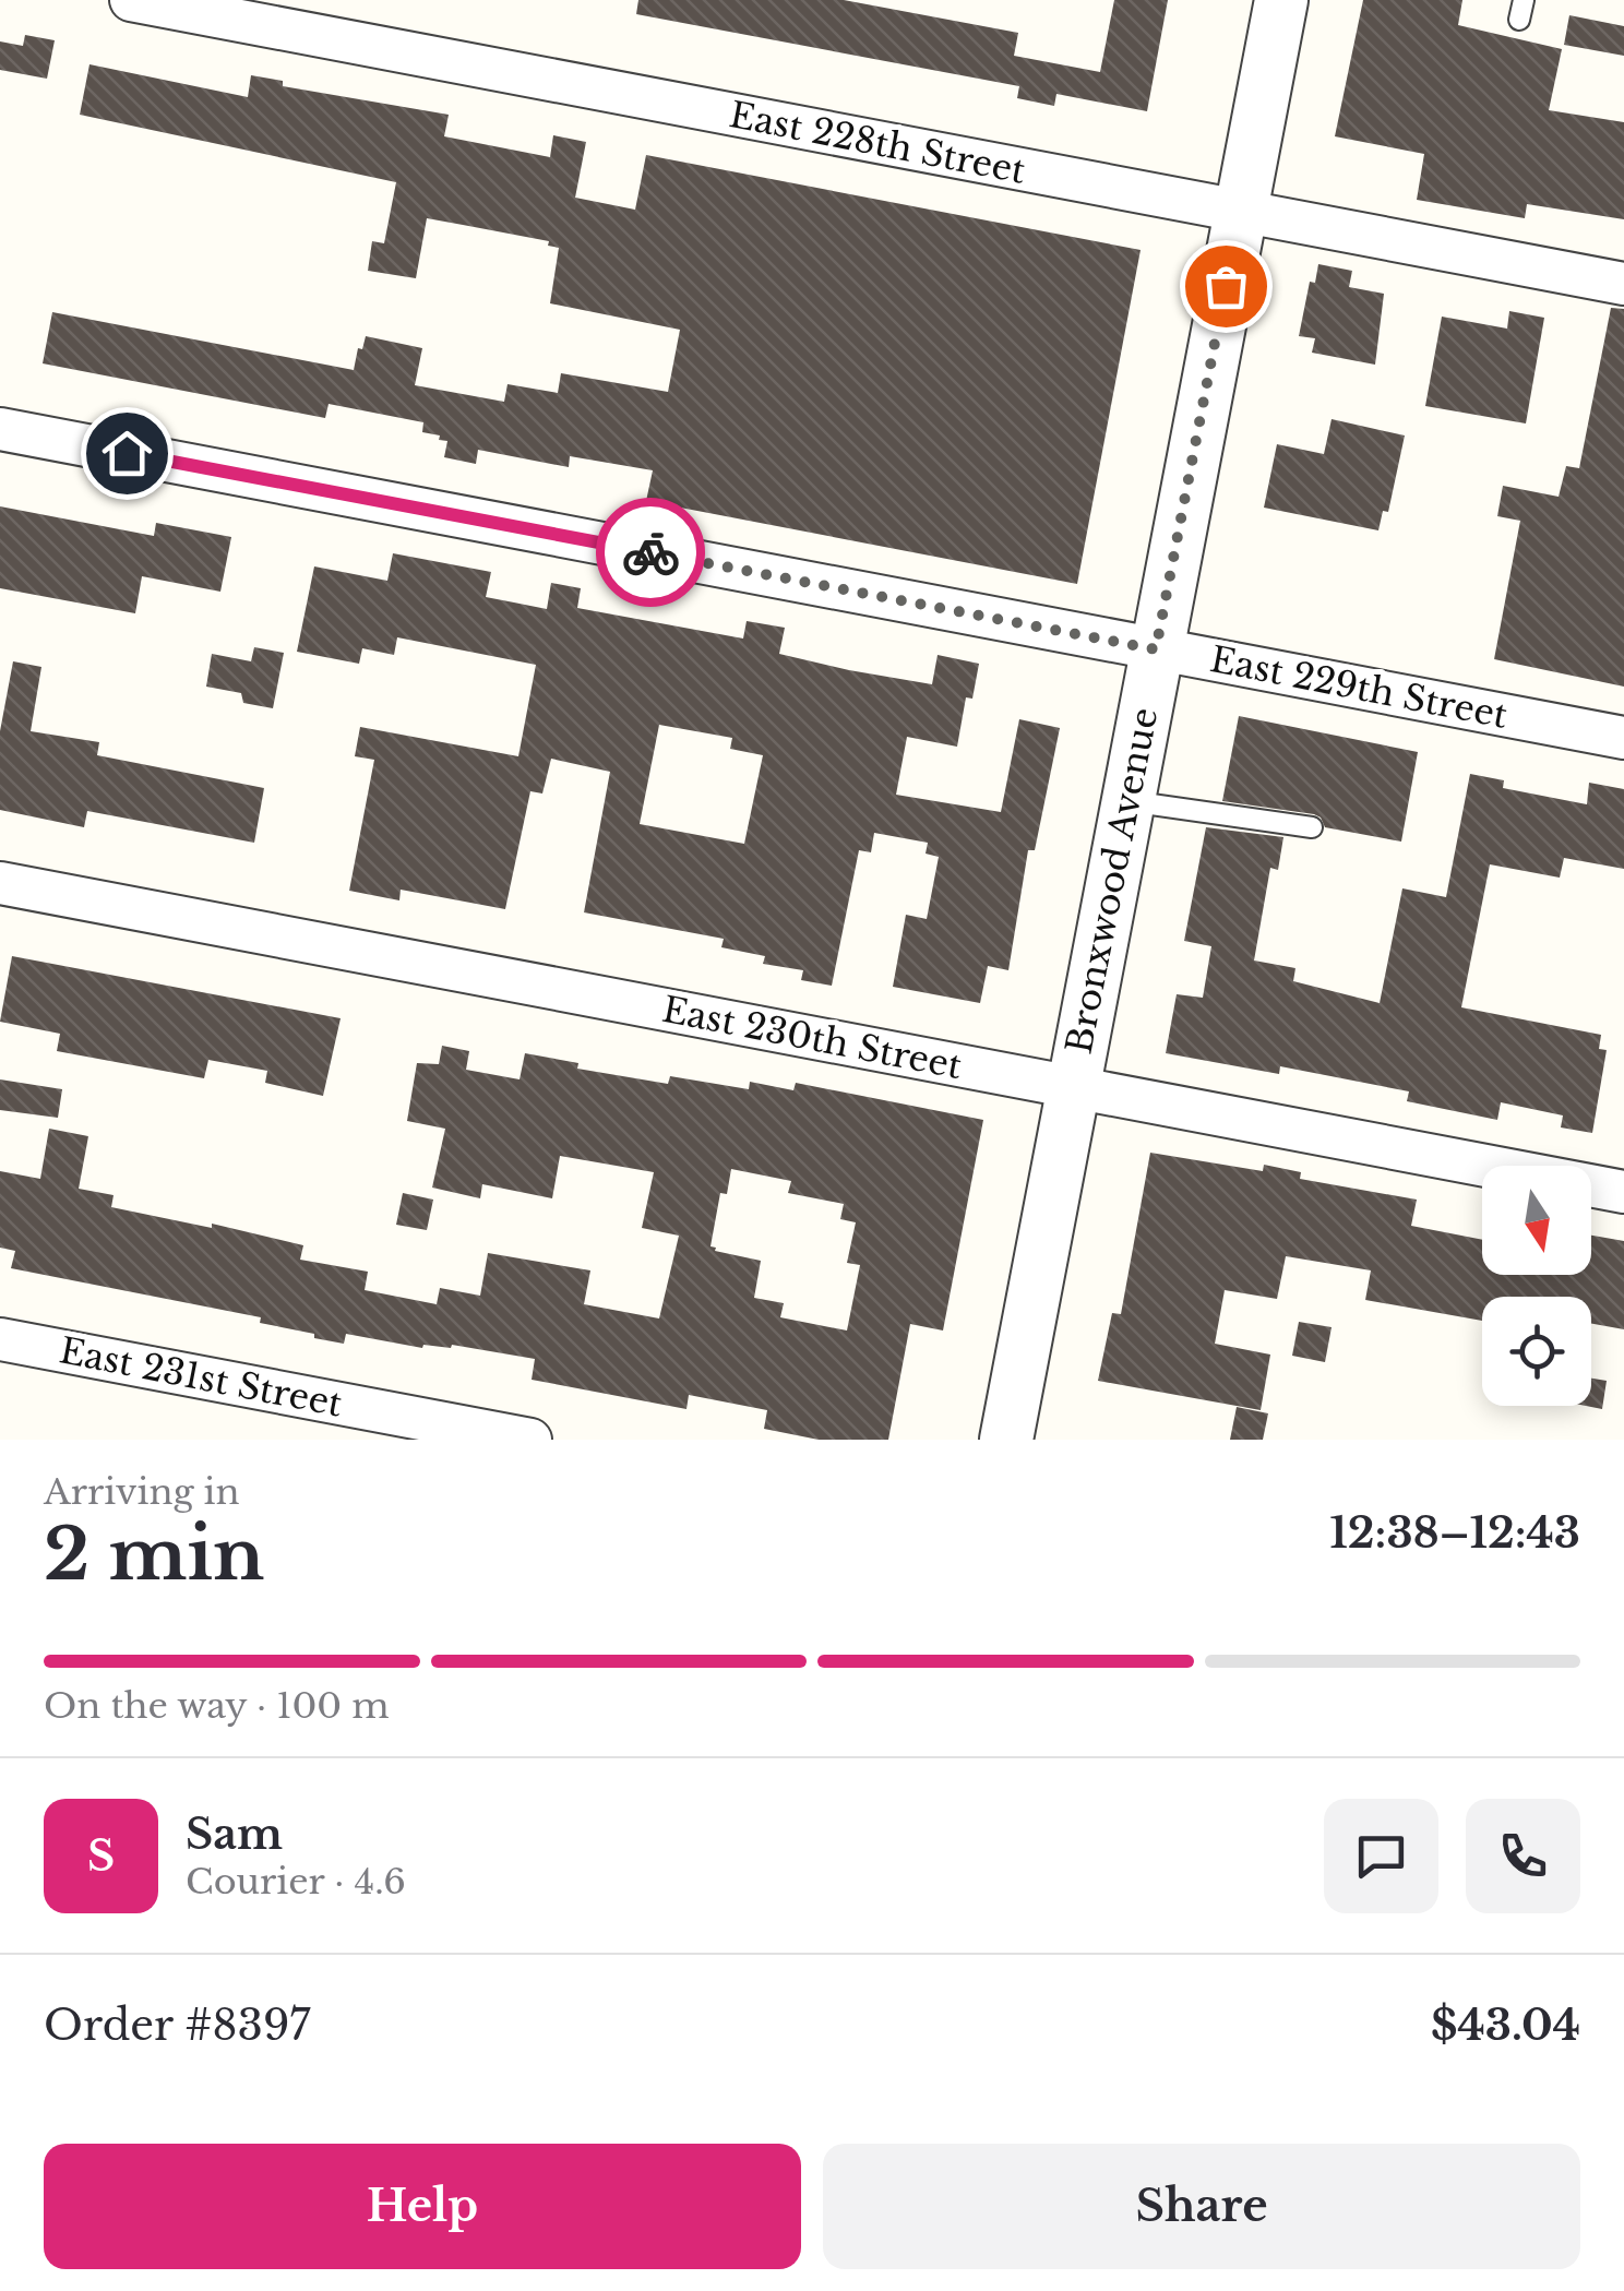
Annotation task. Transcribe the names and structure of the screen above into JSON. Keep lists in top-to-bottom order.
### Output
{
  "streets": {
    "street": [
      "East 228th Street",
      "East 229th Street",
      "Bronxwood Avenue",
      "East 230th Street",
      "East 231st Street"
    ]
  },
  "crossings": [
    ["East 228th Street", "Bronxwood Avenue"],
    ["East 229th Street", "Bronxwood Avenue"],
    ["Bronxwood Avenue", "East 230th Street"]
  ],
  "north": "bottom",
  "page": {
    "heading": ["2 min", "Arriving in", "12:38–12:43"],
    "panel": [
      "Sam",
      "Courier · 4.6",
      "Order #8397",
      "$43.04"
    ],
    "bar": "On the way · 100 m",
    "round": "S",
    "buttons": ["Help", "Share"]
  }
}
